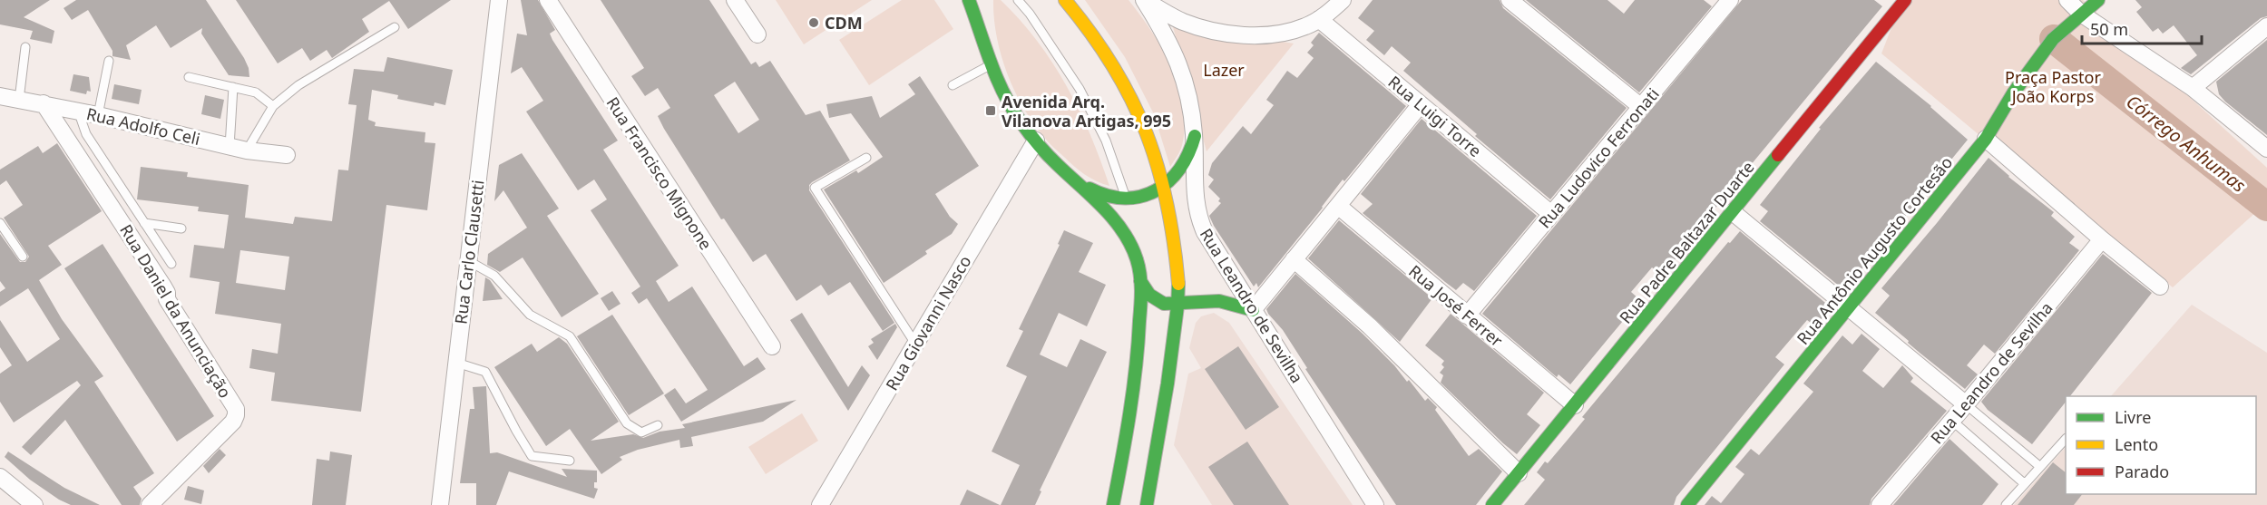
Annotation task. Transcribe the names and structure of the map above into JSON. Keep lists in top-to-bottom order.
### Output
{
  "streets": {
    "main road": ["Rua Padre Baltazar Duarte", "Rua Antônio Augusto Cortesão"],
    "street": [
      "Rua Luigi Torre",
      "Rua Adolfo Celi",
      "Rua Ludovico Ferronati",
      "Rua Francisco Mignone",
      "Rua Carlo Clausetti",
      "Rua Leandro de Sevilha",
      "Rua José Ferrer",
      "Rua Daniel da Anunciação",
      "Rua Giovanni Nasco"
    ]
  },
  "crossings": [
    ["Rua Luigi Torre", "Rua Ludovico Ferronati"],
    ["Rua Adolfo Celi", "Rua Daniel da Anunciação"],
    ["Rua Ludovico Ferronati", "Rua José Ferrer"],
    ["Rua Padre Baltazar Duarte", "Rua José Ferrer"]
  ],
  "water": ["Córrego Anhumas"],
  "parks": ["Lazer", "Praça Pastor João Korps"],
  "places": {
    "other": ["CDM"],
    "transit": ["Avenida Arq. Vilanova Artigas, 995"]
  },
  "legend": ["Livre", "Lento", "Parado"],
  "scale_bar": "50 m"
}
